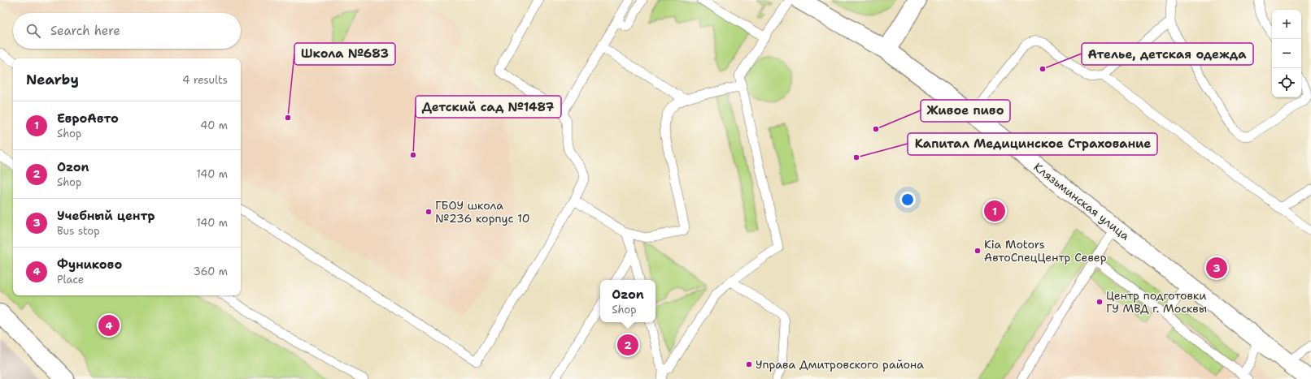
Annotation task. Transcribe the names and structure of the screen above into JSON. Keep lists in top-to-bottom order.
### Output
{
  "streets": {
    "street": ["Клязьминская улица"]
  },
  "places": [
    "Ателье, детская одежда",
    "Школа №683",
    "Живое пиво",
    "Детский сад №1487",
    "Капитал Медицинское Страхование",
    "ГБОУ школа №236 корпус 10",
    "Kia Motors АвтоСпецЦентр Север",
    "Центр подготовки ГУ МВД г. Москвы",
    "Управа Дмитровского района"
  ],
  "page": {
    "map_buttons": ["+", "−"],
    "search": "Search here",
    "heading": ["Nearby", "4 results"],
    "list": [
      {
        "mark": "1",
        "name": "ЕвроАвто",
        "note": "Shop",
        "value": "40 m"
      },
      {
        "mark": "2",
        "name": "Ozon",
        "note": "Shop",
        "value": "140 m"
      },
      {
        "mark": "3",
        "name": "Учебный центр",
        "note": "Bus stop",
        "value": "140 m"
      },
      {
        "mark": "4",
        "name": "Фуниково",
        "note": "Place",
        "value": "360 m"
      }
    ],
    "pins": [
      "1",
      "3",
      "4",
      "2"
    ],
    "popup": ["Ozon", "Shop"]
  }
}
